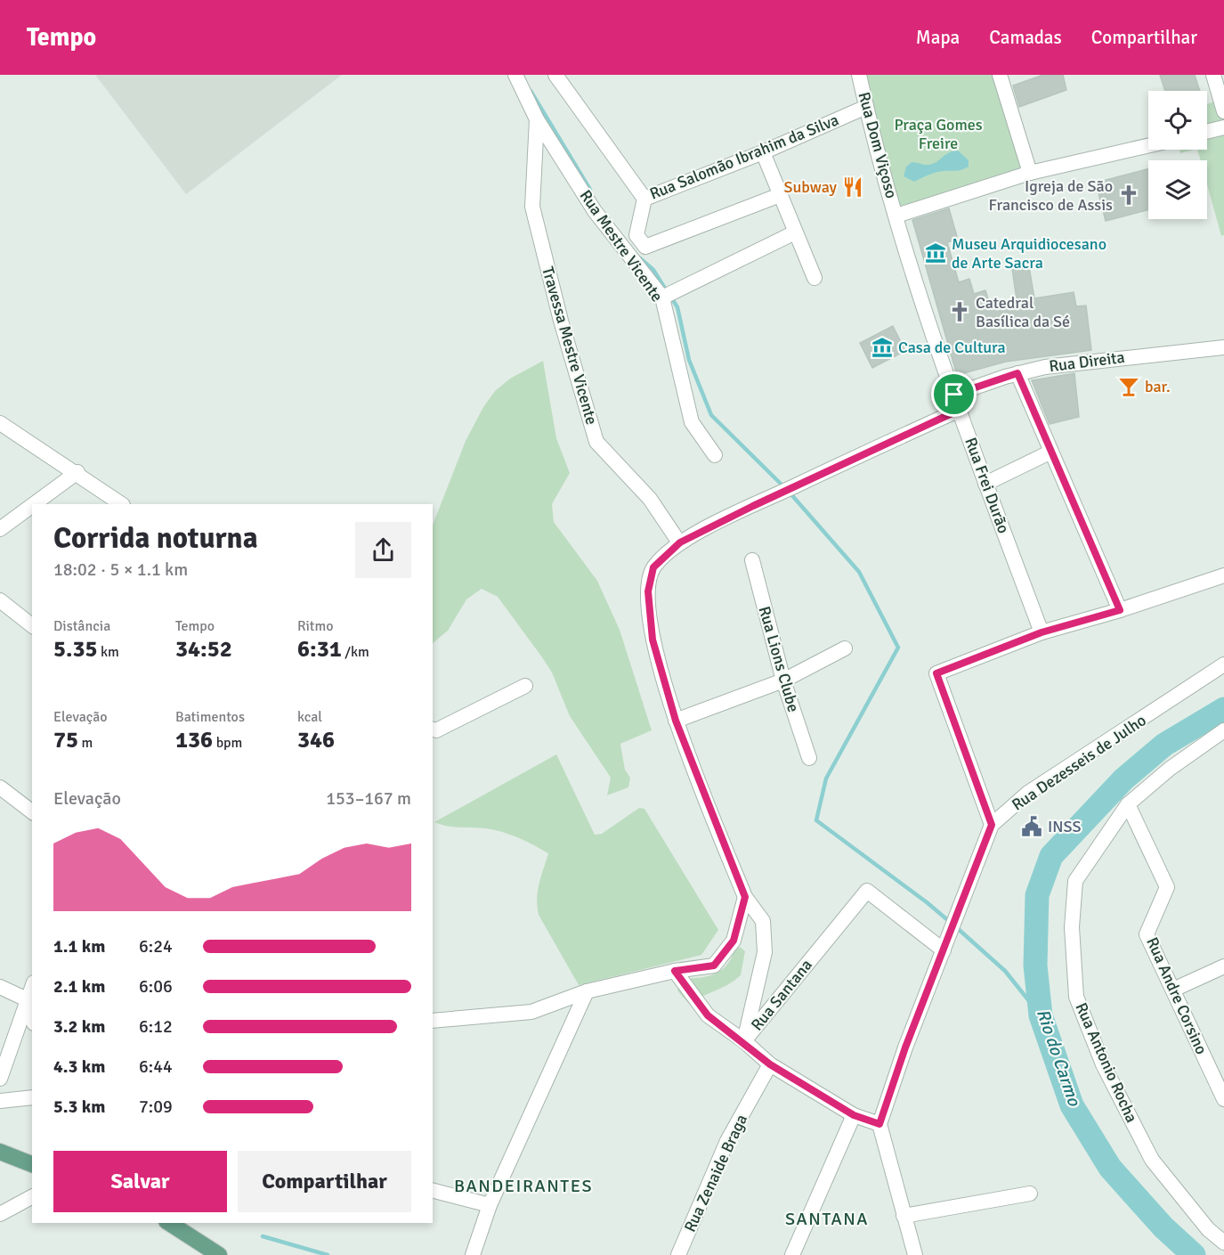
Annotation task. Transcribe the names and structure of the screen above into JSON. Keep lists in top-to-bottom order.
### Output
{
  "streets": {
    "street": [
      "Rua Dom Viçoso",
      "Rua Salomão Ibrahim da Silva",
      "Rua Mestre Vicente",
      "Travessa Mestre Vicente",
      "Rua Direita",
      "Rua Frei Durão",
      "Rua Lions Clube",
      "Rua Dezesseis de Julho",
      "Rua Santana",
      "Rua Andre Corsino",
      "Rua Antonio Rocha",
      "Rua Zenaide Braga"
    ]
  },
  "crossings": [
    ["Rua Dom Viçoso", "Rua Salomão Ibrahim da Silva"],
    ["Rua Dom Viçoso", "Rua Frei Durão"],
    ["Rua Mestre Vicente", "Travessa Mestre Vicente"],
    ["Travessa Mestre Vicente", "Rua Santana"],
    ["Rua Direita", "Rua Frei Durão"],
    ["Rua Frei Durão", "Rua Santana"],
    ["Rua Dezesseis de Julho", "Rua Santana"],
    ["Rua Andre Corsino", "Rua Antonio Rocha"]
  ],
  "districts": ["BANDEIRANTES", "SANTANA"],
  "water": ["Rio do Carmo"],
  "parks": ["Praça Gomes Freire"],
  "places": {
    "restaurant": ["Subway"],
    "church": ["Igreja de São Francisco de Assis", "Catedral Basílica da Sé"],
    "museum": ["Museu Arquidiocesano de Arte Sacra", "Casa de Cultura"],
    "bar": ["bar."],
    "public building": ["INSS"]
  },
  "page": {
    "header": "Tempo",
    "nav": ["Mapa", "Camadas", "Compartilhar"],
    "heading": ["Corrida noturna", "18:02 · 5 × 1.1 km"],
    "stats": [
      ["Distância", "5.35 km"],
      ["Tempo", "34:52"],
      ["Ritmo", "6:31 /km"],
      ["Elevação", "75 m"],
      ["Batimentos", "136 bpm"],
      ["kcal", "346"]
    ],
    "chart": ["Elevação", "153–167 m"],
    "list": [
      {
        "name": "1.1 km",
        "note": "6:24"
      },
      {
        "name": "2.1 km",
        "note": "6:06"
      },
      {
        "name": "3.2 km",
        "note": "6:12"
      },
      {
        "name": "4.3 km",
        "note": "6:44"
      },
      {
        "name": "5.3 km",
        "note": "7:09"
      }
    ],
    "buttons": ["Salvar", "Compartilhar"]
  }
}
